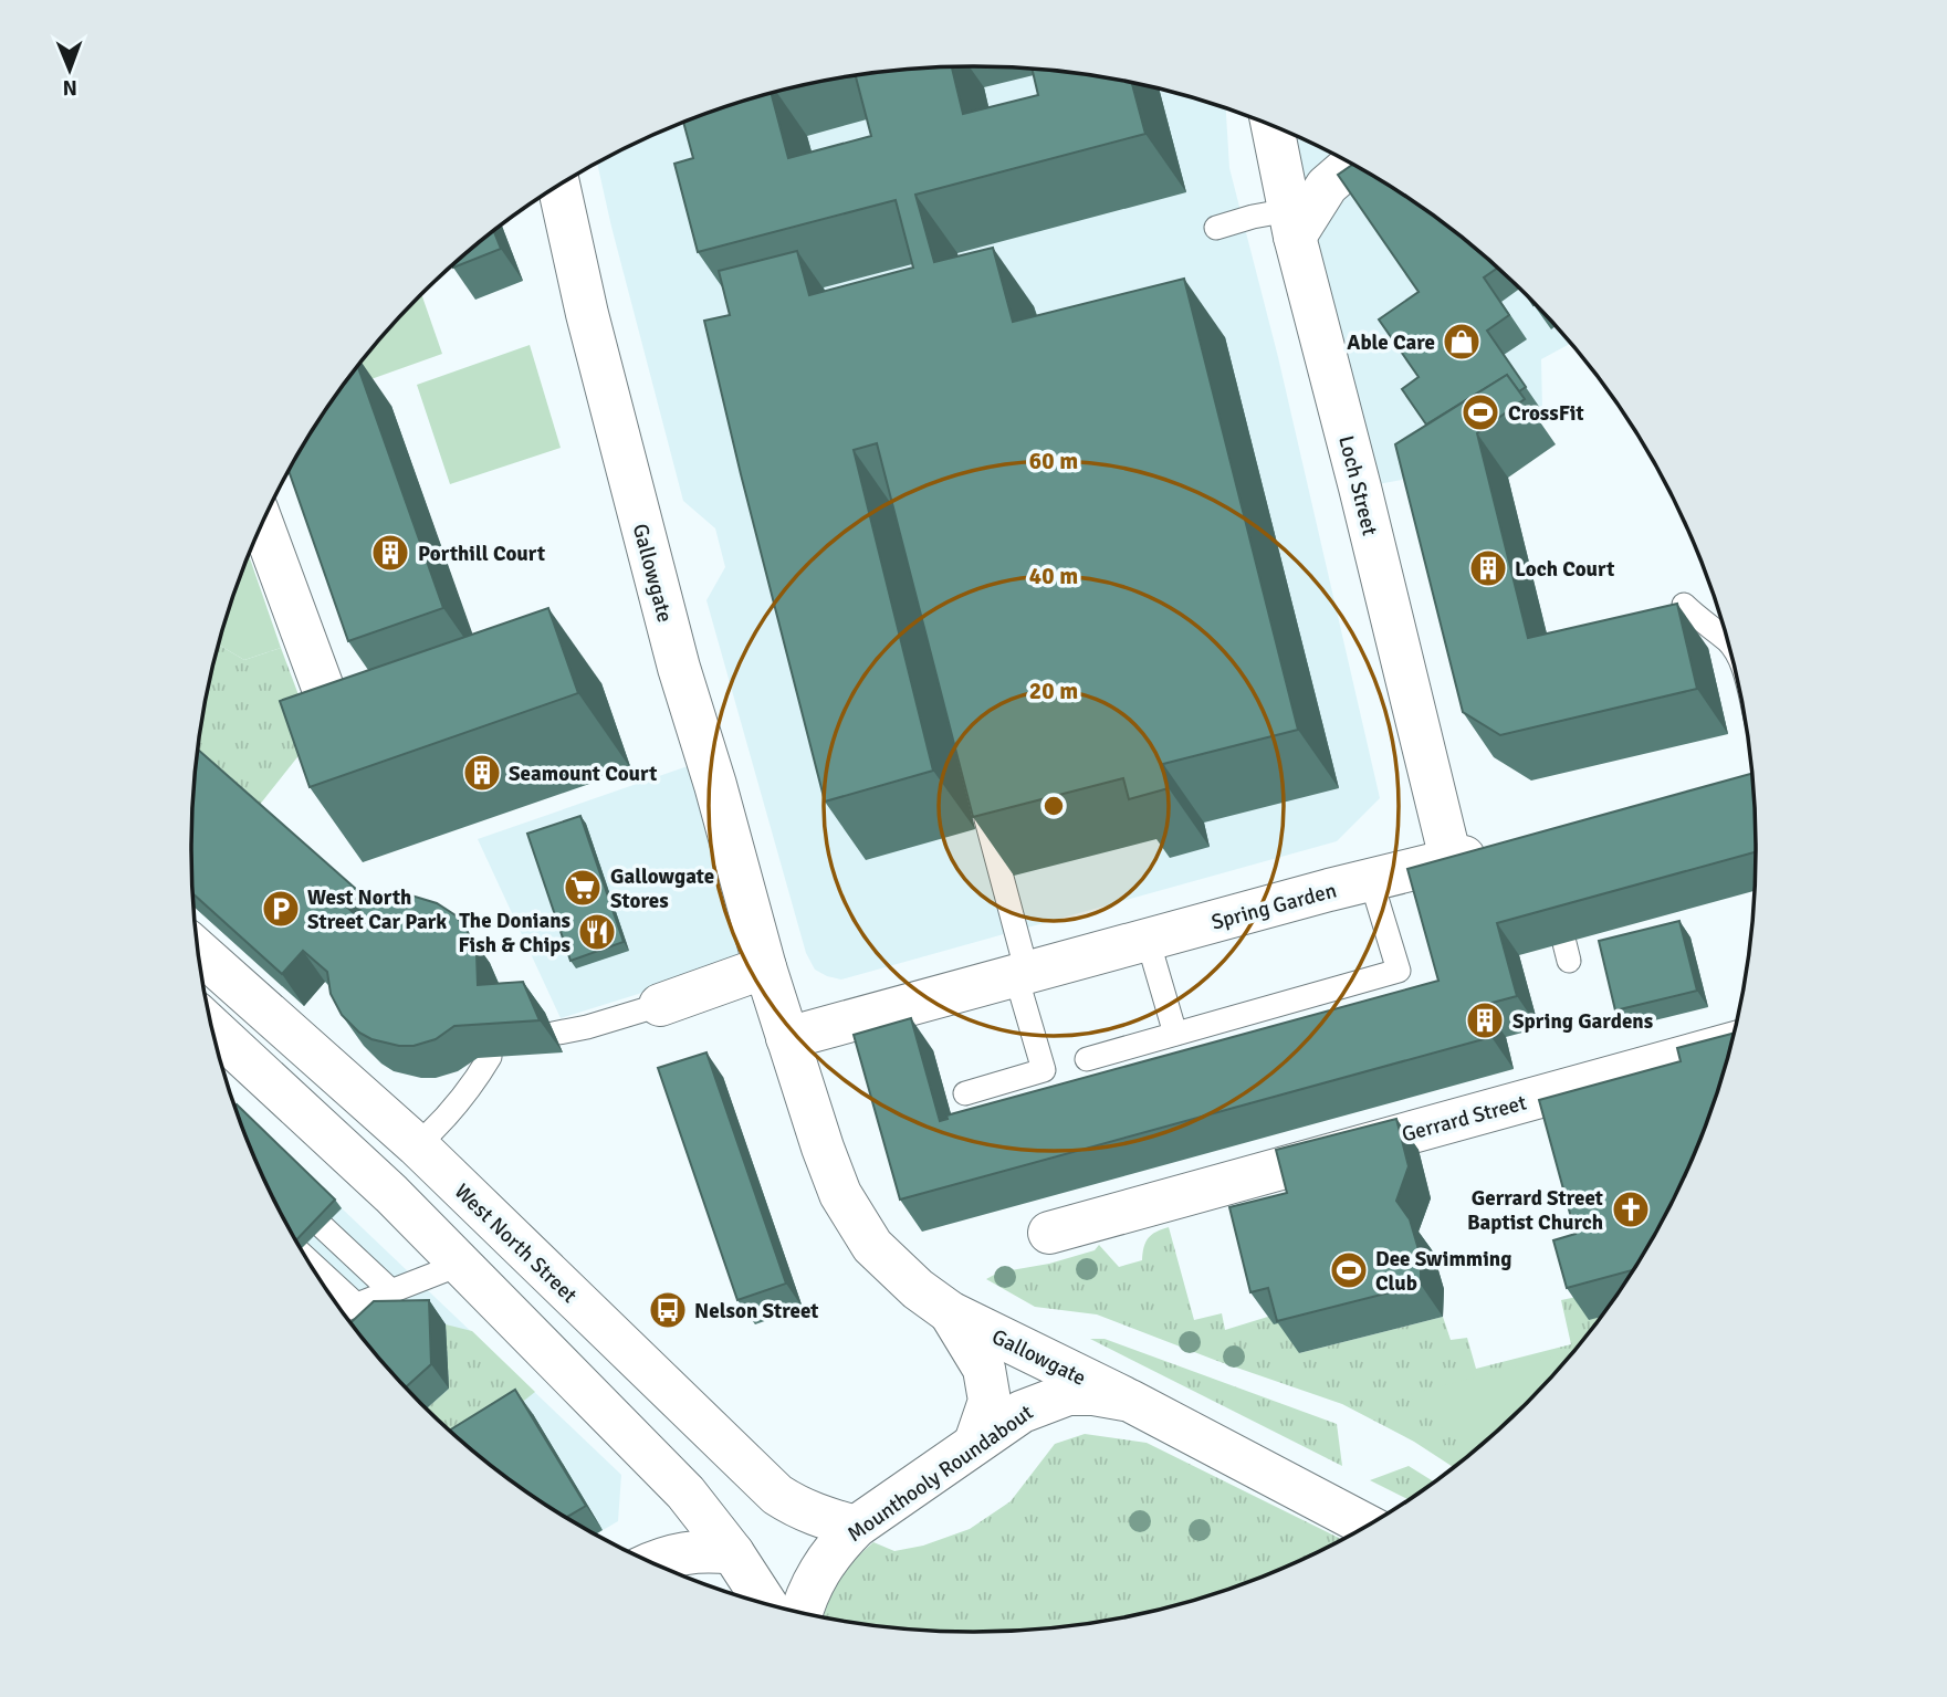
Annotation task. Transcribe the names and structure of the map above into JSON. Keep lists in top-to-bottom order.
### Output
{
  "streets": {
    "street": [
      "Loch Street",
      "Gallowgate",
      "Spring Garden",
      "Gerrard Street",
      "West North Street",
      "Mounthooly Roundabout"
    ]
  },
  "crossings": [
    ["Loch Street", "Spring Garden"],
    ["Gallowgate", "Spring Garden"],
    ["Gallowgate", "Mounthooly Roundabout"],
    ["West North Street", "Mounthooly Roundabout"]
  ],
  "places": {
    "shop": ["Able Care"],
    "sports": ["CrossFit", "Dee Swimming Club"],
    "building": [
      "Porthill Court",
      "Loch Court",
      "Seamount Court",
      "Spring Gardens"
    ],
    "supermarket": ["Gallowgate Stores"],
    "parking": ["West North Street Car Park"],
    "restaurant": ["The Donians Fish & Chips"],
    "church": ["Gerrard Street Baptist Church"],
    "bus stop": ["Nelson Street"]
  },
  "north": "bottom",
  "rings": ["60 m", "40 m", "20 m"]
}
